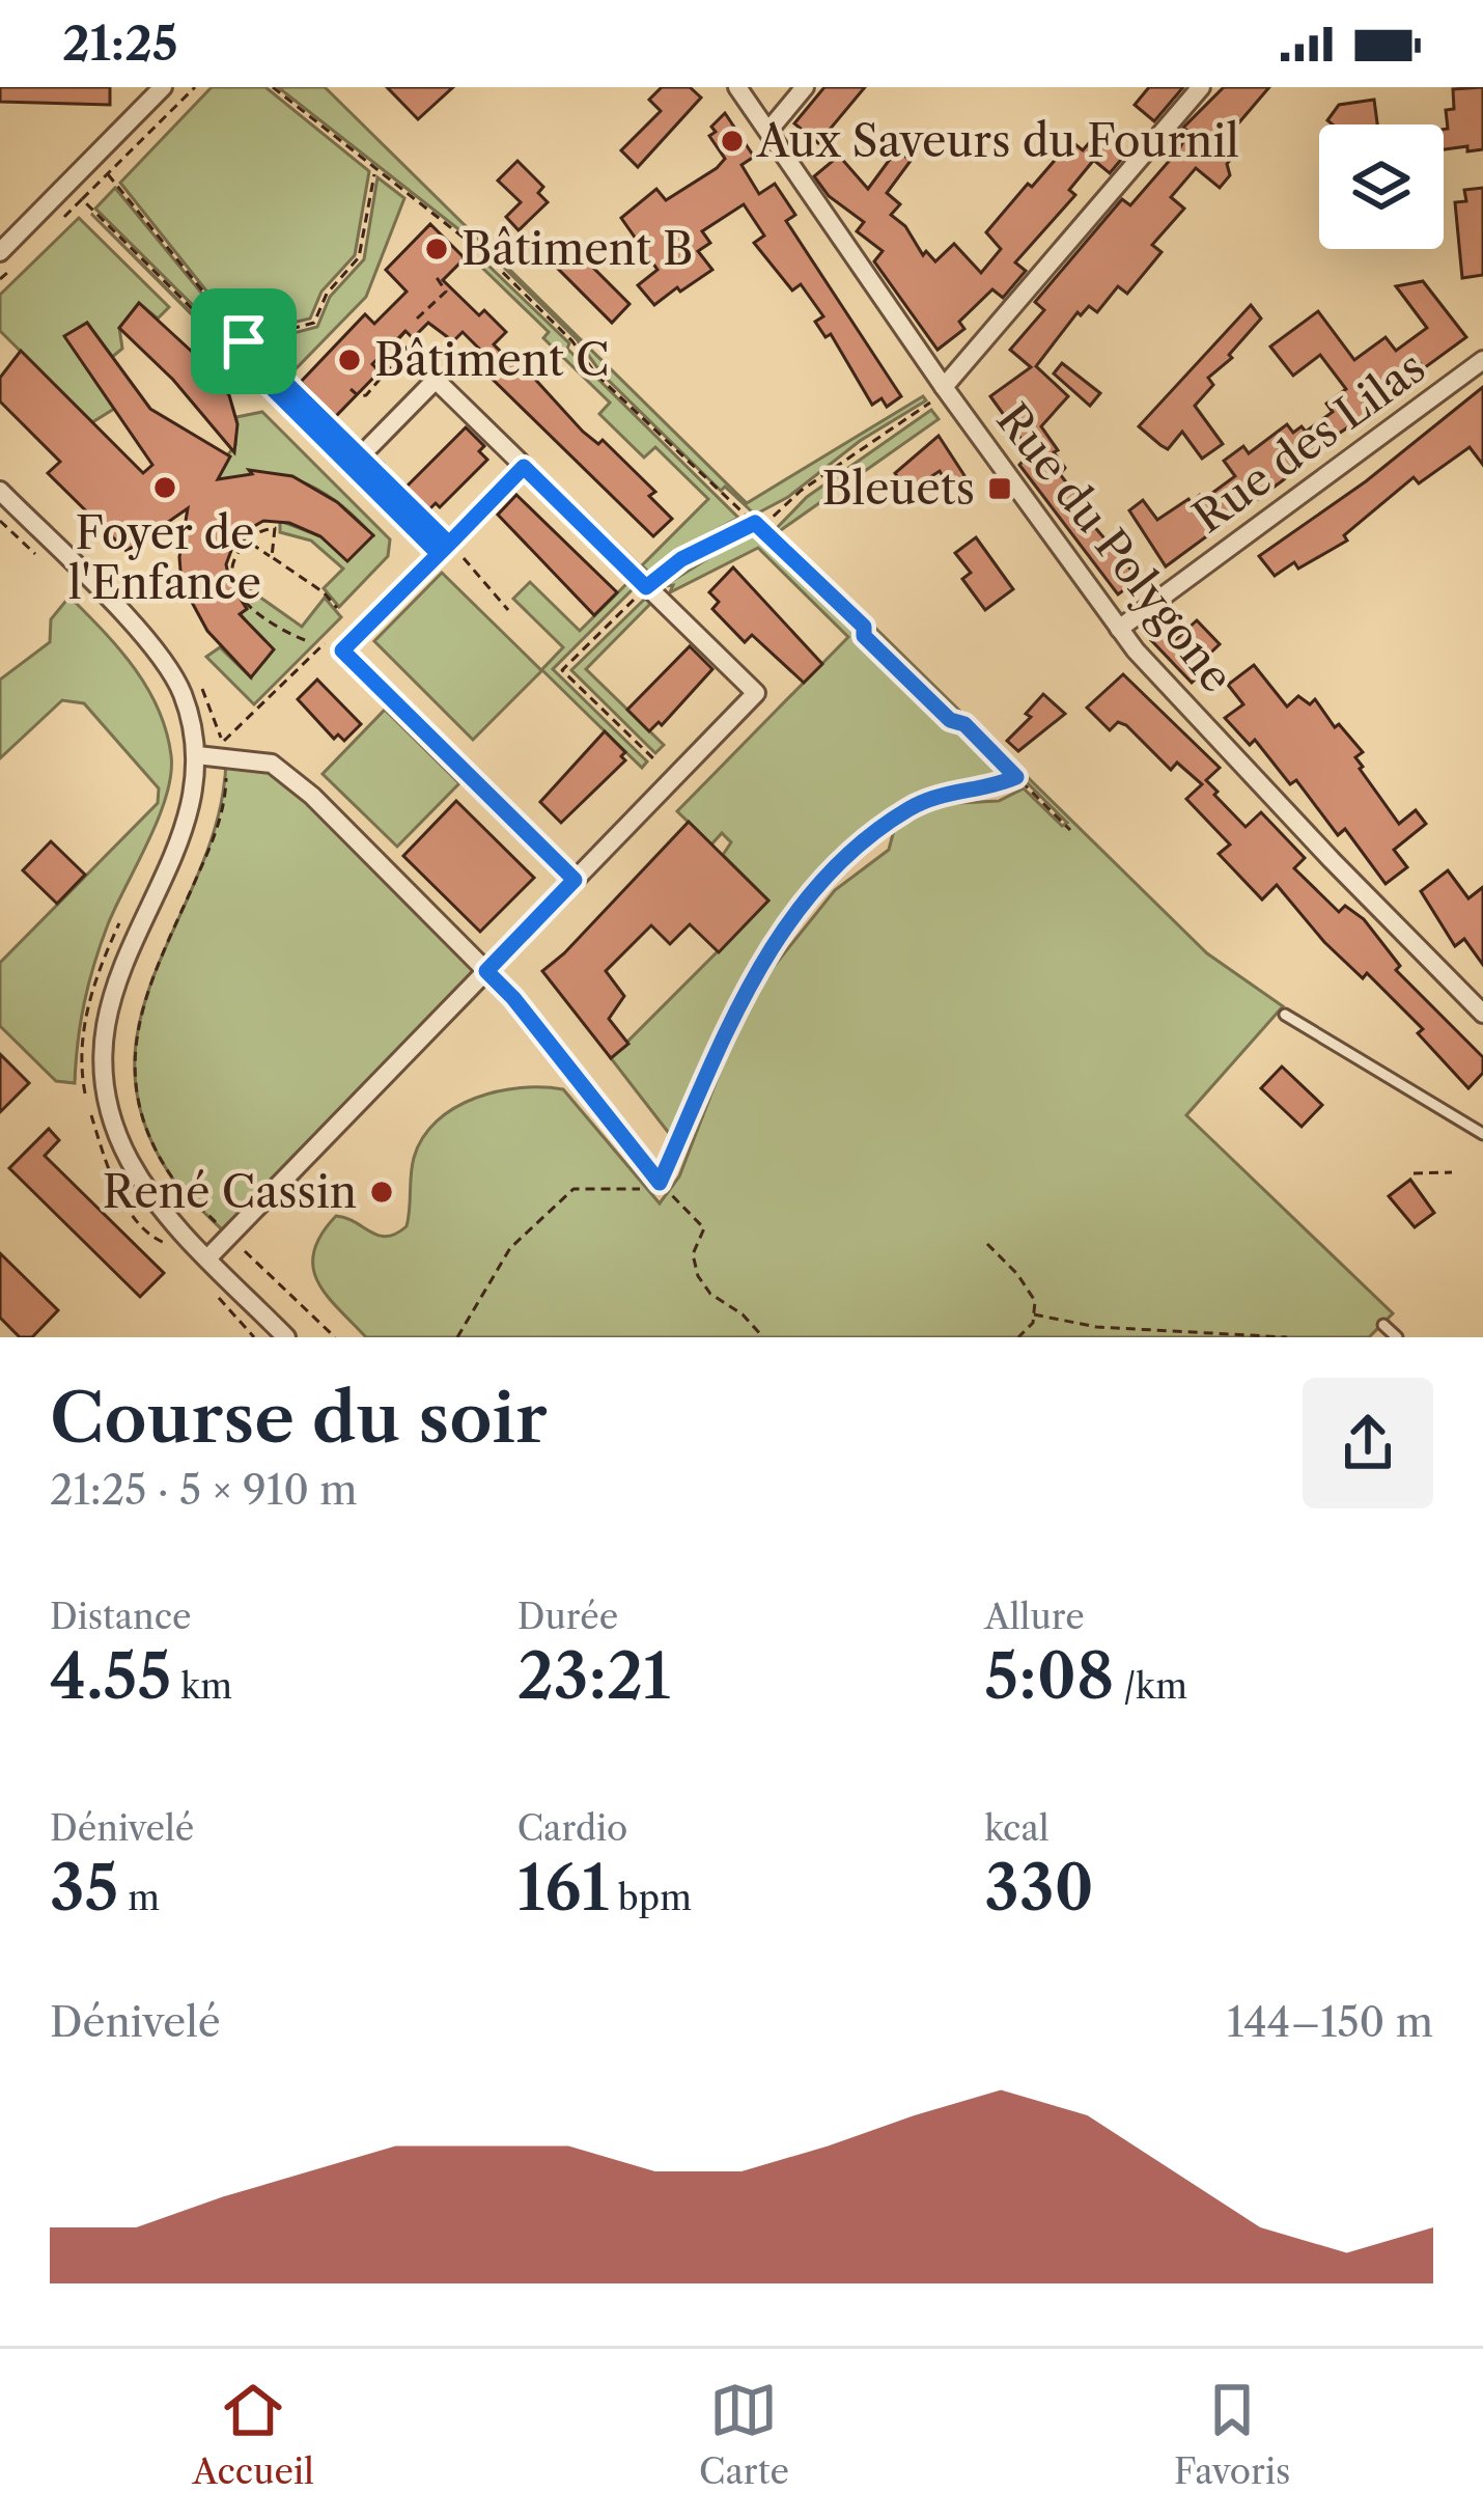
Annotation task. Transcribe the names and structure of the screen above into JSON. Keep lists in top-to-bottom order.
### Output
{
  "streets": {
    "street": ["Rue des Lilas", "Rue du Polygone"]
  },
  "crossings": [
    ["Rue des Lilas", "Rue du Polygone"]
  ],
  "places": {
    "other": [
      "Aux Saveurs du Fournil",
      "Bâtiment B",
      "Bâtiment C",
      "Foyer de l'Enfance",
      "René Cassin"
    ],
    "transit": ["Bleuets"]
  },
  "page": {
    "status": "21:25",
    "heading": ["Course du soir", "21:25 · 5 × 910 m"],
    "stats": [
      ["Distance", "4.55 km"],
      ["Durée", "23:21"],
      ["Allure", "5:08 /km"],
      ["Dénivelé", "35 m"],
      ["Cardio", "161 bpm"],
      ["kcal", "330"]
    ],
    "chart": ["Dénivelé", "144–150 m"],
    "tabs": ["Accueil", "Carte", "Favoris"]
  }
}
